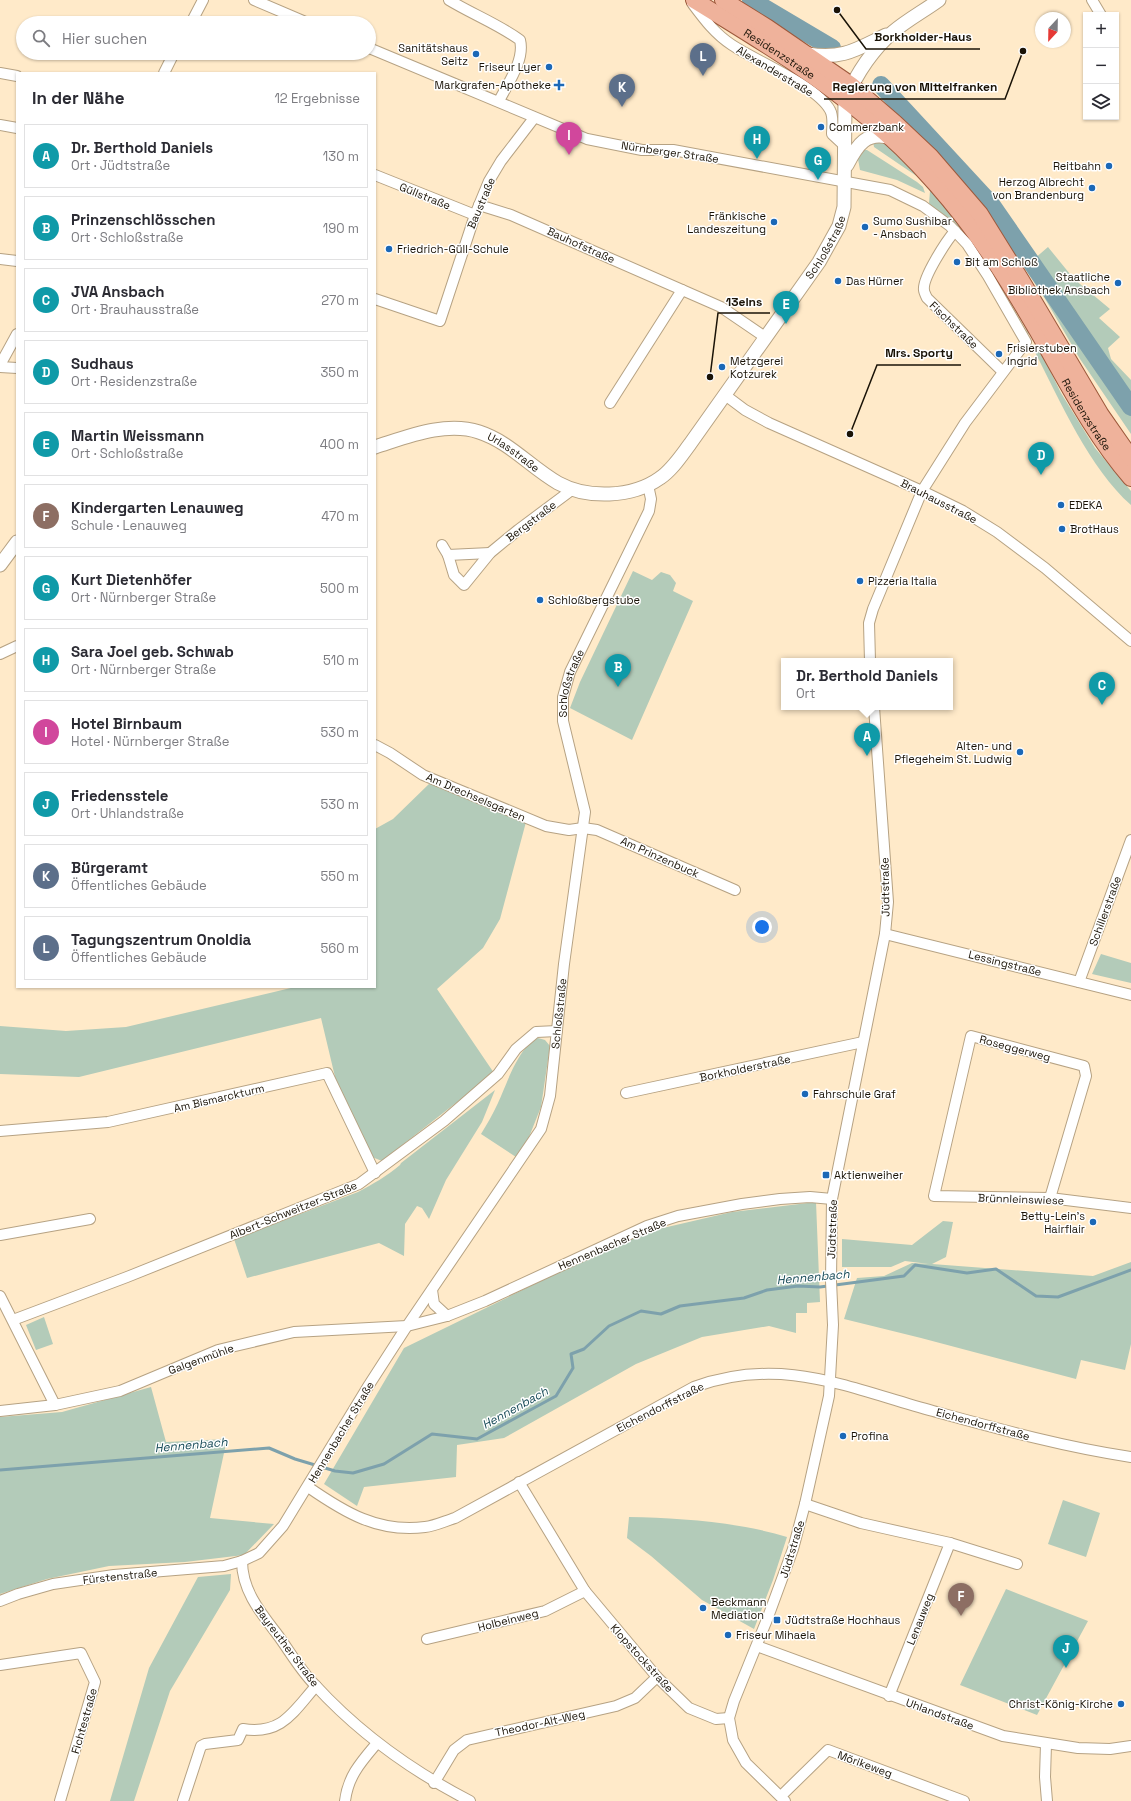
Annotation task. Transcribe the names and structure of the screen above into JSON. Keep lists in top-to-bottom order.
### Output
{
  "streets": {
    "main road": ["Residenzstraße"],
    "street": [
      "Alexanderstraße",
      "Nürnberger Straße",
      "Güllstraße",
      "Baustraße",
      "Bauhofstraße",
      "Schloßstraße",
      "Fischstraße",
      "Urlasstraße",
      "Brauhausstraße",
      "Bergstraße",
      "Am Drechselsgarten",
      "Am Prinzenbuck",
      "Jüdtstraße",
      "Schillerstraße",
      "Lessingstraße",
      "Roseggerweg",
      "Borkholderstraße",
      "Am Bismarckturm",
      "Brünnleinswiese",
      "Albert-Schweitzer-Straße",
      "Hennenbacher Straße",
      "Galgenmühle",
      "Eichendorffstraße",
      "Fürstenstraße",
      "Lenauweg",
      "Holbeinweg",
      "Bayreuther Straße",
      "Klopstockstraße",
      "Uhlandstraße",
      "Fichtestraße",
      "Theodor-Alt-Weg",
      "Mörikeweg"
    ]
  },
  "crossings": [
    ["Residenzstraße", "Schloßstraße"],
    ["Alexanderstraße", "Schloßstraße"],
    ["Nürnberger Straße", "Baustraße"],
    ["Nürnberger Straße", "Schloßstraße"],
    ["Güllstraße", "Baustraße"],
    ["Baustraße", "Bauhofstraße"],
    ["Bauhofstraße", "Schloßstraße"],
    ["Schloßstraße", "Urlasstraße"],
    ["Schloßstraße", "Brauhausstraße"],
    ["Schloßstraße", "Am Drechselsgarten"],
    ["Schloßstraße", "Am Prinzenbuck"],
    ["Schloßstraße", "Albert-Schweitzer-Straße"],
    ["Schloßstraße", "Hennenbacher Straße"],
    ["Schloßstraße", "Galgenmühle"],
    ["Urlasstraße", "Bergstraße"],
    ["Am Drechselsgarten", "Am Prinzenbuck"],
    ["Jüdtstraße", "Lessingstraße"],
    ["Jüdtstraße", "Borkholderstraße"],
    ["Jüdtstraße", "Hennenbacher Straße"],
    ["Jüdtstraße", "Eichendorffstraße"],
    ["Jüdtstraße", "Klopstockstraße"],
    ["Jüdtstraße", "Uhlandstraße"],
    ["Schillerstraße", "Lessingstraße"],
    ["Roseggerweg", "Brünnleinswiese"],
    ["Am Bismarckturm", "Albert-Schweitzer-Straße"],
    ["Hennenbacher Straße", "Galgenmühle"],
    ["Hennenbacher Straße", "Eichendorffstraße"],
    ["Hennenbacher Straße", "Fürstenstraße"],
    ["Hennenbacher Straße", "Bayreuther Straße"],
    ["Eichendorffstraße", "Klopstockstraße"],
    ["Fürstenstraße", "Bayreuther Straße"],
    ["Lenauweg", "Uhlandstraße"],
    ["Holbeinweg", "Klopstockstraße"],
    ["Bayreuther Straße", "Theodor-Alt-Weg"],
    ["Klopstockstraße", "Theodor-Alt-Weg"]
  ],
  "water": ["Hennenbach"],
  "places": {
    "other": [
      "Borkholder-Haus",
      "Regierung von Mittelfranken",
      "Sanitätshaus Seitz",
      "Friseur Lyer",
      "Commerzbank",
      "Reitbahn",
      "Herzog Albrecht von Brandenburg",
      "Fränkische Landeszeitung",
      "Sumo Sushibar - Ansbach",
      "Friedrich-Güll-Schule",
      "Bit am Schloß",
      "Das Hürner",
      "Staatliche Bibliothek Ansbach",
      "Frisierstuben Ingrid",
      "Metzgerei Kotzurek",
      "13eins",
      "Mrs. Sporty",
      "EDEKA",
      "BrotHaus",
      "Pizzeria Italia",
      "Schloßbergstube",
      "Alten- und Pflegeheim St. Ludwig",
      "Fahrschule Graf",
      "Betty-Lein's Hairflair",
      "Profina",
      "Beckmann Mediation",
      "Friseur Mihaela",
      "Christ-König-Kirche"
    ],
    "health": ["Markgrafen-Apotheke"],
    "transit": ["Aktienweiher", "Jüdtstraße Hochhaus"]
  },
  "north": "bottom",
  "page": {
    "map_buttons": ["+", "−"],
    "search": "Hier suchen",
    "pins": [
      "L",
      "K",
      "I",
      "H",
      "G",
      "E",
      "D",
      "B",
      "C",
      "A",
      "F",
      "J"
    ],
    "heading": ["In der Nähe", "12 Ergebnisse"],
    "list": [
      {
        "mark": "A",
        "name": "Dr. Berthold Daniels",
        "note": "Ort · Jüdtstraße",
        "value": "130 m"
      },
      {
        "mark": "B",
        "name": "Prinzenschlösschen",
        "note": "Ort · Schloßstraße",
        "value": "190 m"
      },
      {
        "mark": "C",
        "name": "JVA Ansbach",
        "note": "Ort · Brauhausstraße",
        "value": "270 m"
      },
      {
        "mark": "D",
        "name": "Sudhaus",
        "note": "Ort · Residenzstraße",
        "value": "350 m"
      },
      {
        "mark": "E",
        "name": "Martin Weissmann",
        "note": "Ort · Schloßstraße",
        "value": "400 m"
      },
      {
        "mark": "F",
        "name": "Kindergarten Lenauweg",
        "note": "Schule · Lenauweg",
        "value": "470 m"
      },
      {
        "mark": "G",
        "name": "Kurt Dietenhöfer",
        "note": "Ort · Nürnberger Straße",
        "value": "500 m"
      },
      {
        "mark": "H",
        "name": "Sara Joel geb. Schwab",
        "note": "Ort · Nürnberger Straße",
        "value": "510 m"
      },
      {
        "mark": "I",
        "name": "Hotel Birnbaum",
        "note": "Hotel · Nürnberger Straße",
        "value": "530 m"
      },
      {
        "mark": "J",
        "name": "Friedensstele",
        "note": "Ort · Uhlandstraße",
        "value": "530 m"
      },
      {
        "mark": "K",
        "name": "Bürgeramt",
        "note": "Öffentliches Gebäude",
        "value": "550 m"
      },
      {
        "mark": "L",
        "name": "Tagungszentrum Onoldia",
        "note": "Öffentliches Gebäude",
        "value": "560 m"
      }
    ],
    "popup": ["Dr. Berthold Daniels", "Ort"]
  }
}
